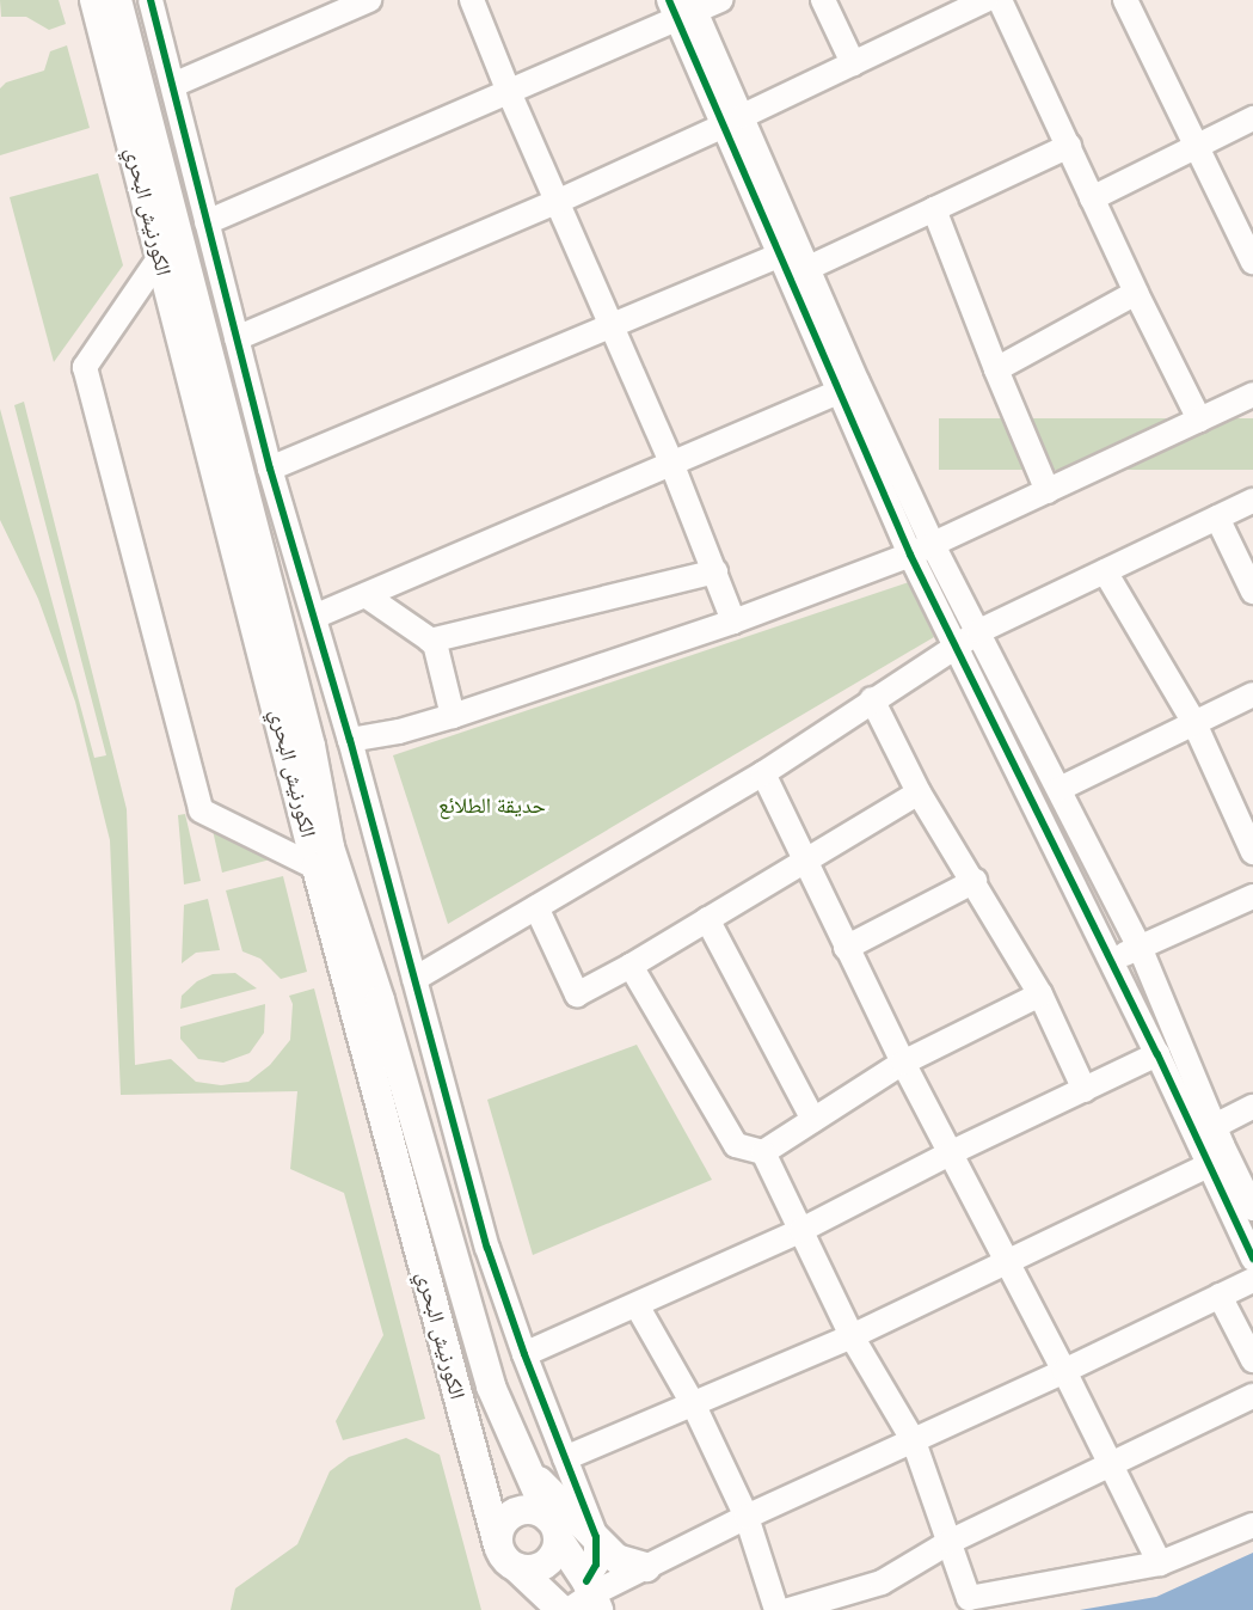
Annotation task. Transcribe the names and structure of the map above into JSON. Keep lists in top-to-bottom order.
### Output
{
  "streets": {
    "main road": ["الكورنيش البحري"]
  },
  "parks": ["حديقة الطلائع"]
}
